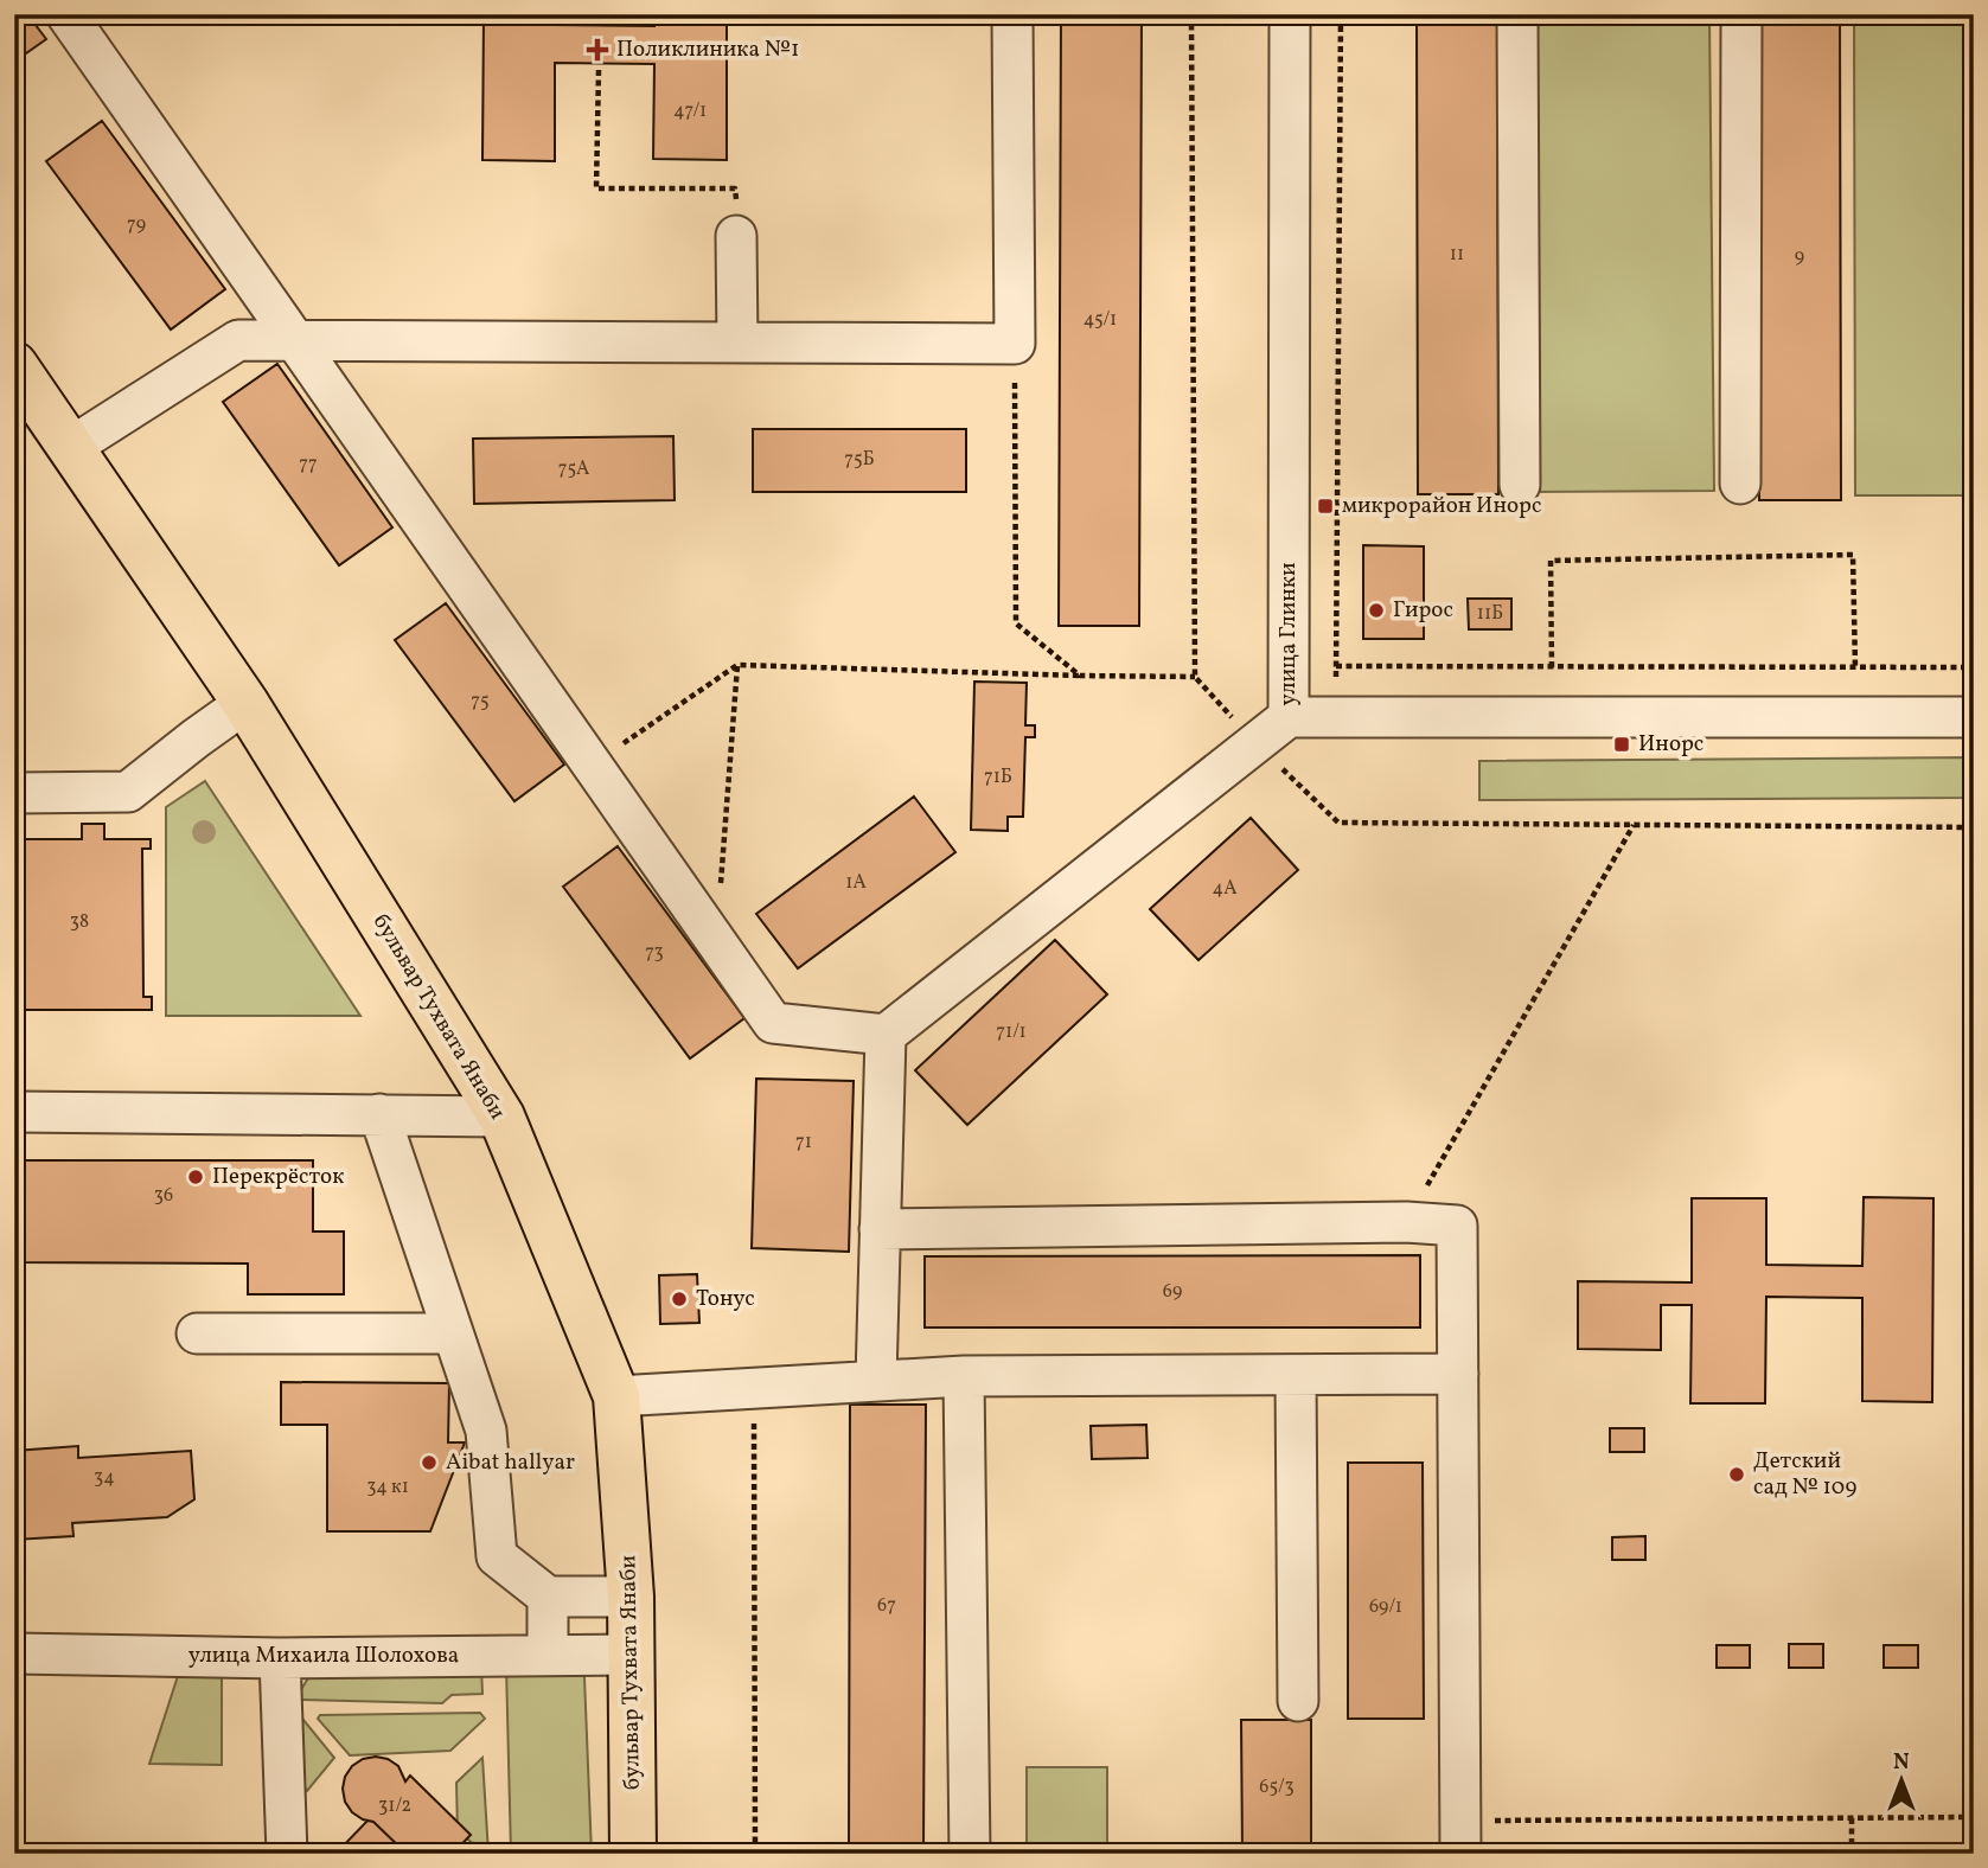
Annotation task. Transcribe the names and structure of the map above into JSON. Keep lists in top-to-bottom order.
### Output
{
  "streets": {
    "main road": ["бульвар Тухвата Янаби"],
    "street": ["улица Глинки", "улица Михаила Шолохова"]
  },
  "crossings": [
    ["бульвар Тухвата Янаби", "улица Михаила Шолохова"]
  ],
  "places": {
    "health": ["Поликлиника №1"],
    "transit": ["микрорайон Инорс", "Инорс"],
    "other": [
      "Гирос",
      "Перекрёсток",
      "Тонус",
      "Aibat hallyar",
      "Детский сад № 109"
    ]
  },
  "house_numbers": [
    "47/1",
    "79",
    "11",
    "9",
    "45/1",
    "75Б",
    "77",
    "75А",
    "11Б",
    "75",
    "71Б",
    "1А",
    "4А",
    "38",
    "73",
    "71/1",
    "71",
    "36",
    "69",
    "34",
    "34 к1",
    "67",
    "69/1",
    "65/3",
    "31/2"
  ],
  "north": "top"
}
